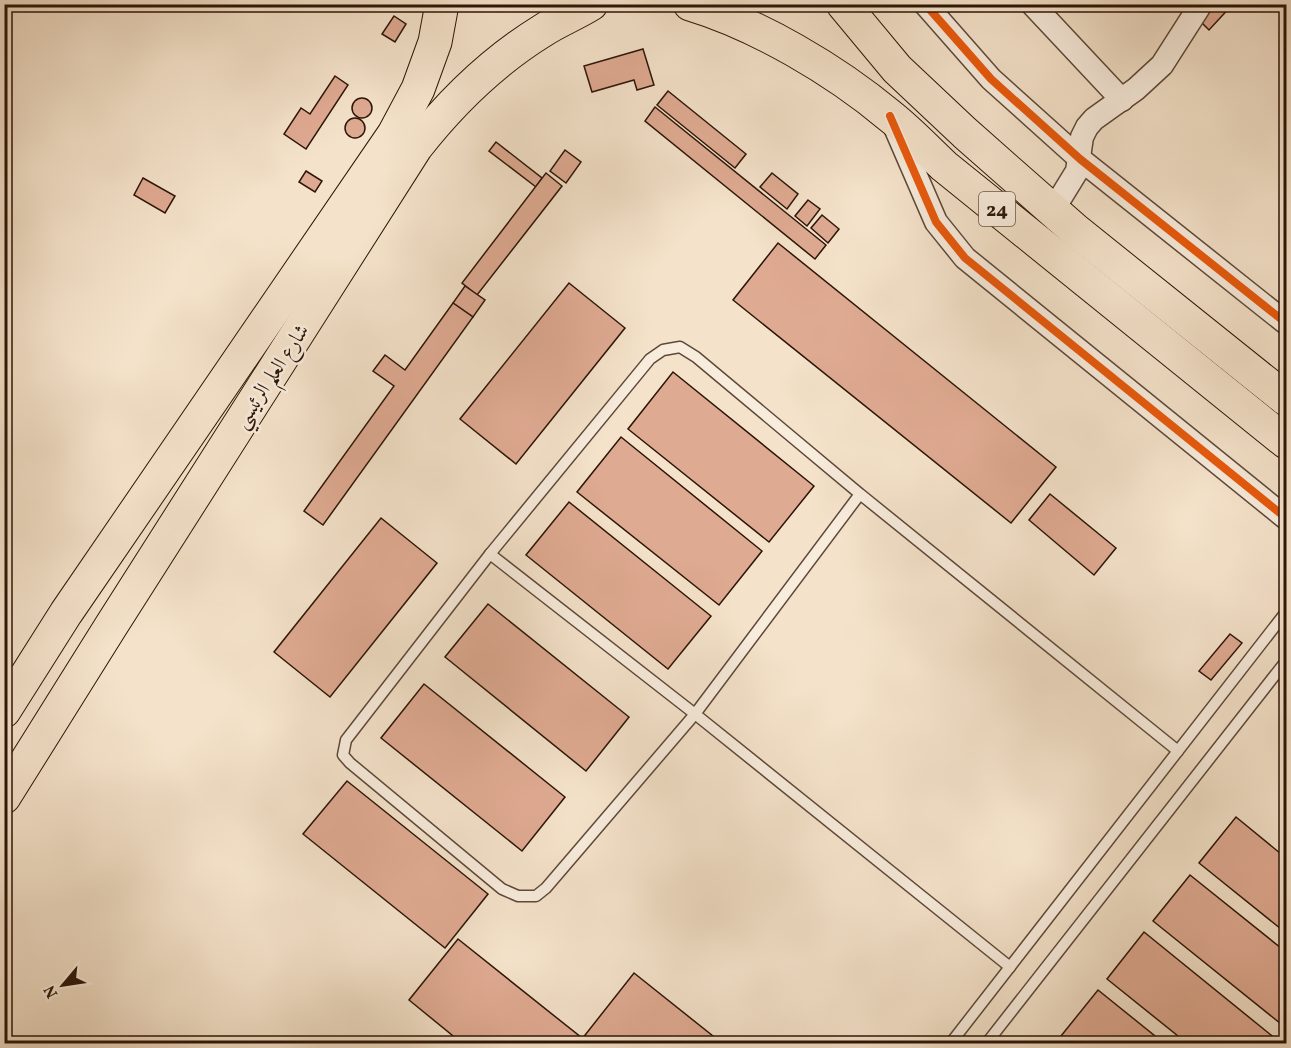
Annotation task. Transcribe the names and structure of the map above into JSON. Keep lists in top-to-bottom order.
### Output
{
  "streets": {
    "main road": ["24", "شارع العلم الرئيسي"]
  },
  "north": "bottom left"
}
